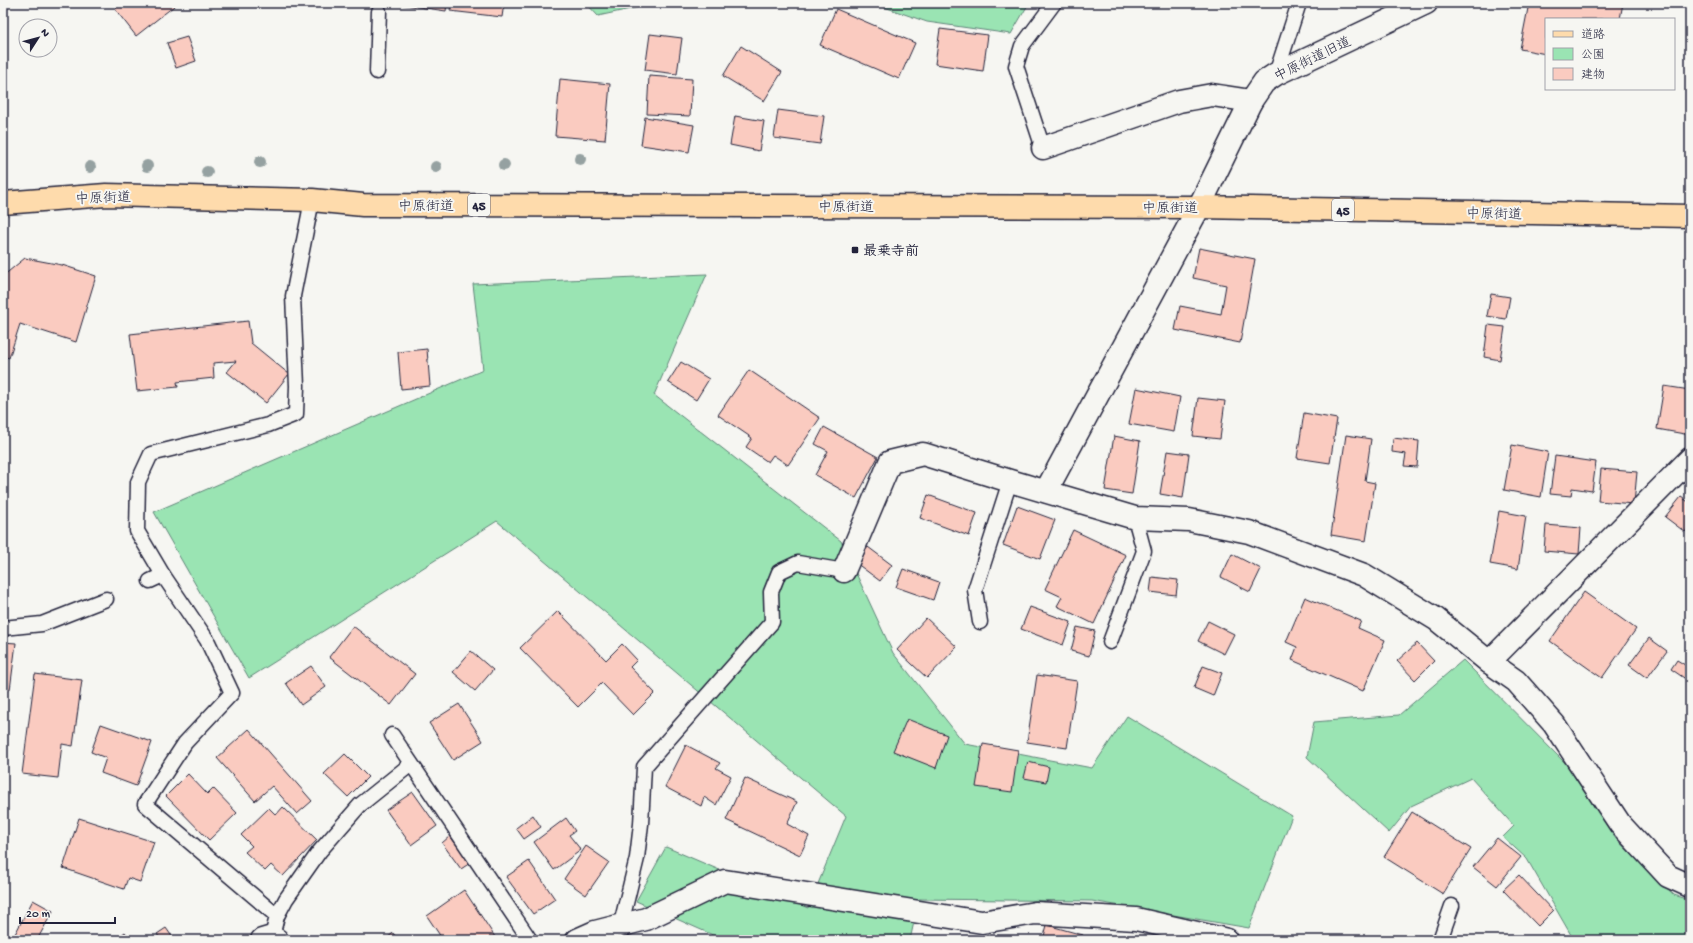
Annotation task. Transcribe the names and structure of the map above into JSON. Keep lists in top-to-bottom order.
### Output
{
  "streets": {
    "main road": ["中原街道", "45"],
    "street": ["中原街道旧道"]
  },
  "crossings": [
    ["中原街道旧道", "中原街道"]
  ],
  "places": {
    "transit": ["最乗寺前"]
  },
  "legend": ["道路", "公園", "建物"],
  "scale_bar": "20 m",
  "north": "top right"
}
